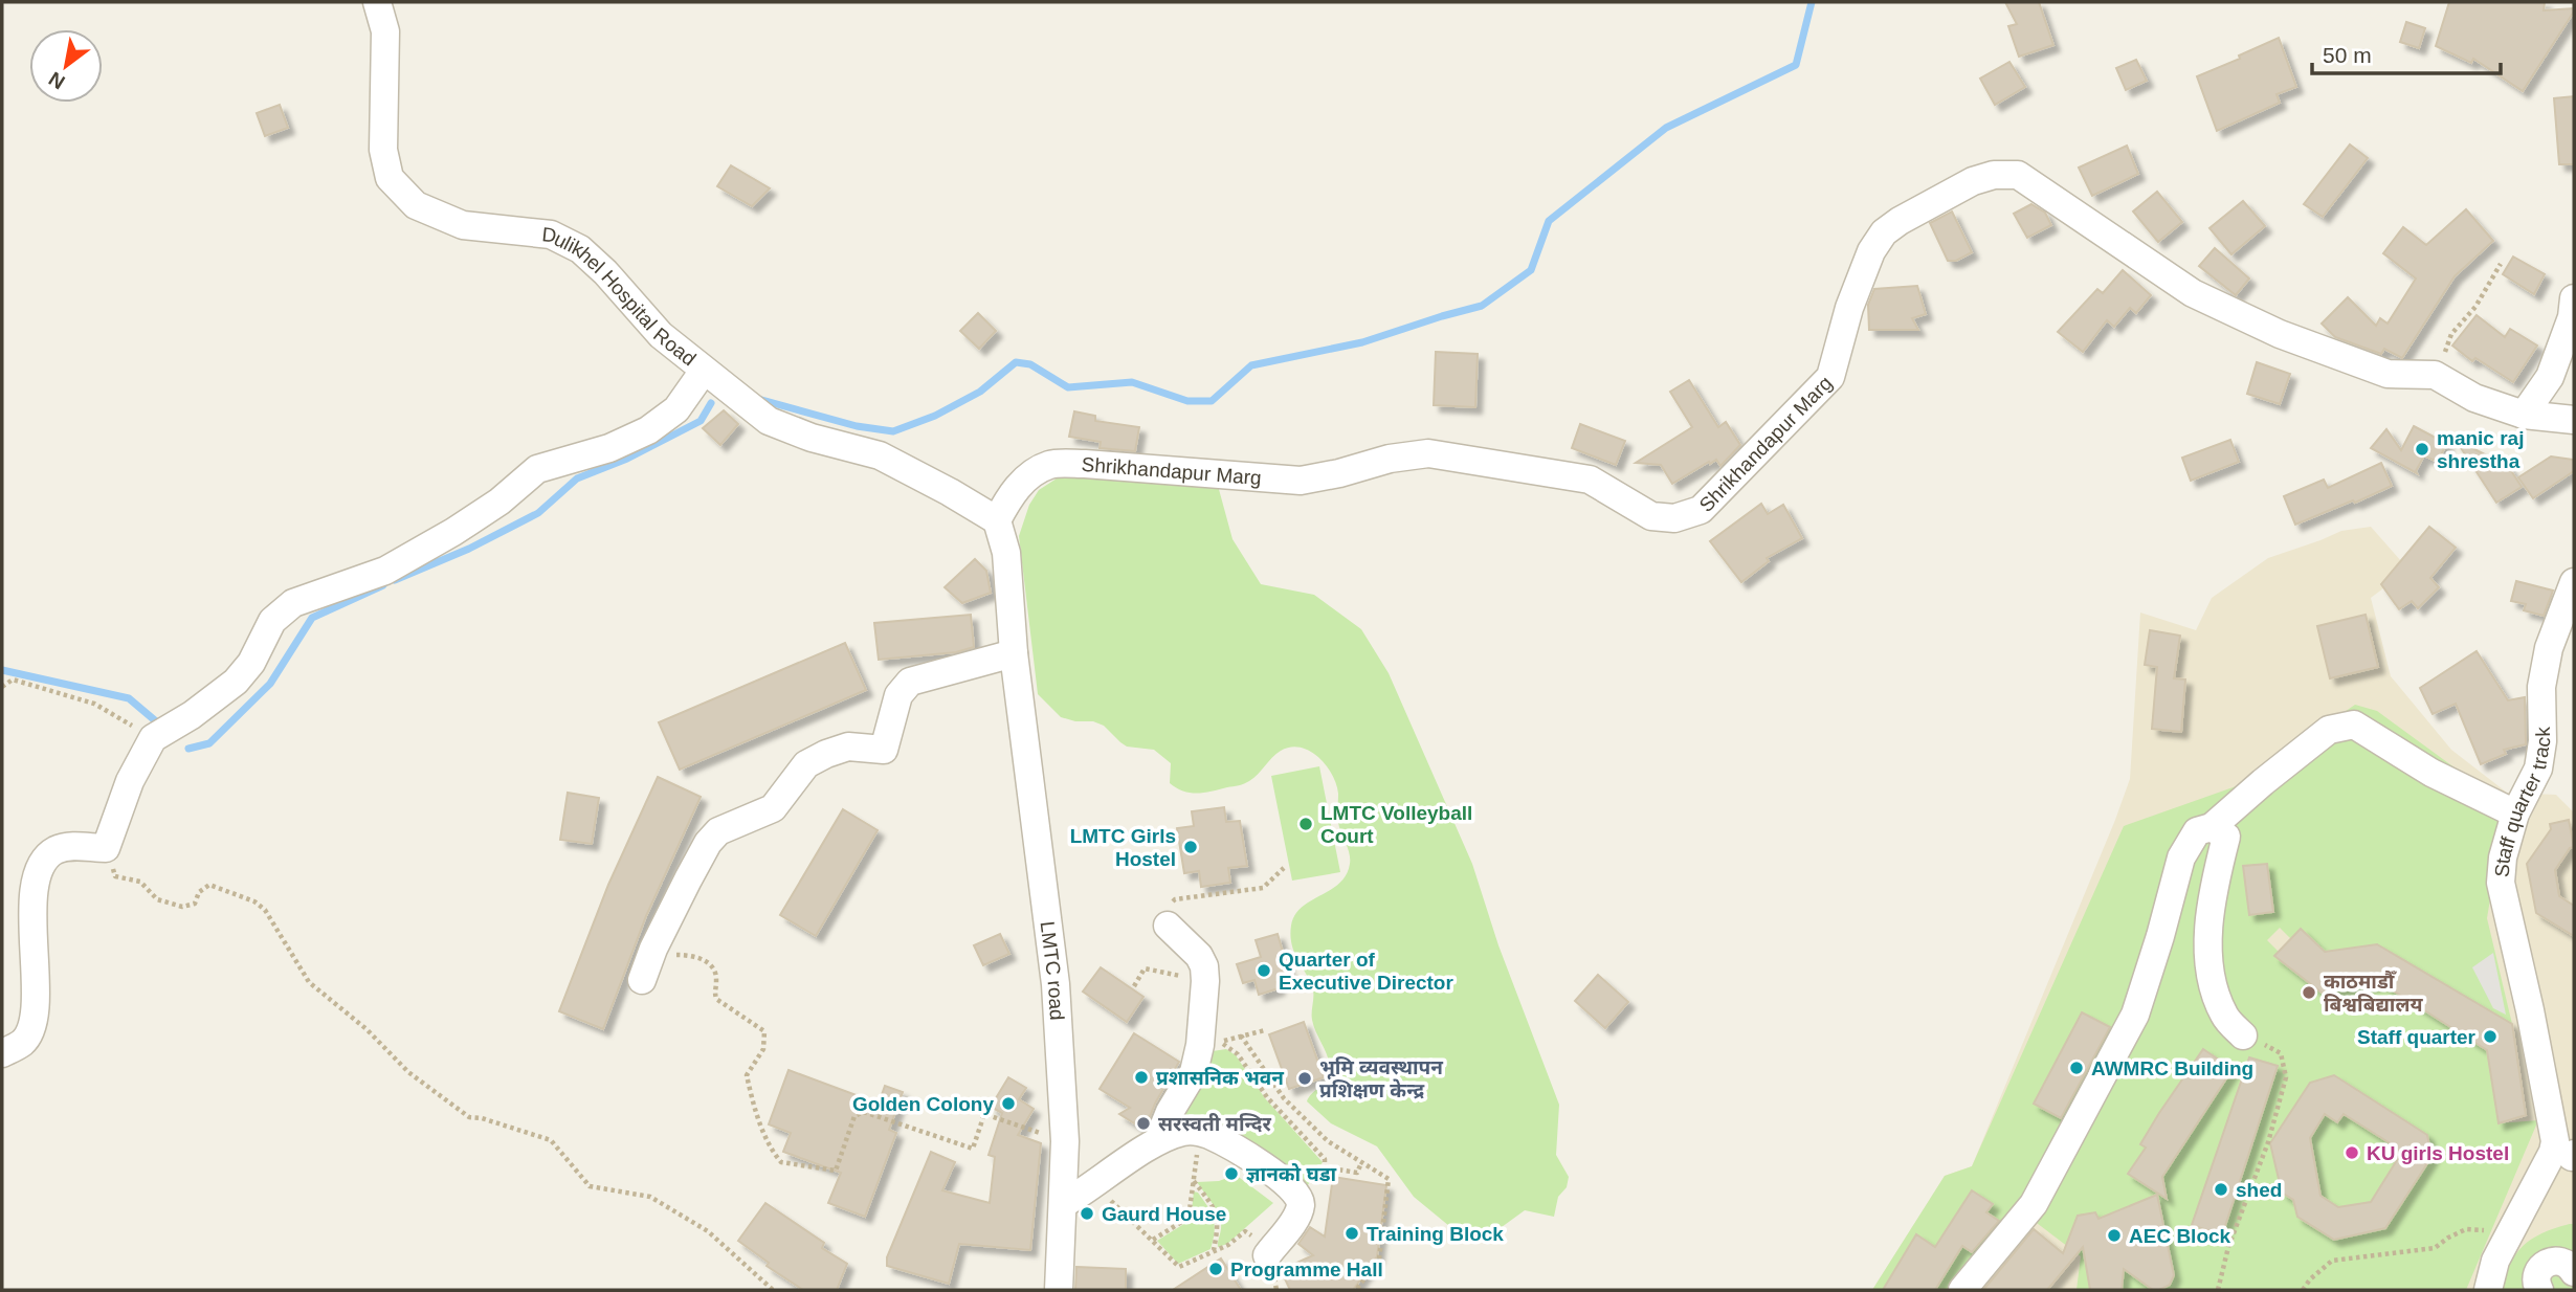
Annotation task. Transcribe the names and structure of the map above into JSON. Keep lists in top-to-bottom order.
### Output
{
  "streets": {
    "street": [
      "Dulikhel Hospital Road",
      "Shrikhandapur Marg",
      "Staff quarter track",
      "LMTC road"
    ]
  },
  "crossings": [
    ["Dulikhel Hospital Road", "Shrikhandapur Marg"],
    ["Dulikhel Hospital Road", "LMTC road"],
    ["Shrikhandapur Marg", "LMTC road"]
  ],
  "places": [
    "manic raj shrestha",
    "LMTC Volleyball Court",
    "LMTC Girls Hostel",
    "Quarter of Executive Director",
    "काठमाडौँ बिश्वबिद्यालय",
    "Staff quarter",
    "AWMRC Building",
    "प्रशासनिक भवन",
    "भूमि व्यवस्थापन प्रशिक्षण केन्द्र",
    "Golden Colony",
    "सरस्वती मन्दिर",
    "KU girls Hostel",
    "ज्ञानको घडा",
    "shed",
    "Gaurd House",
    "Training Block",
    "AEC Block",
    "Programme Hall"
  ],
  "scale_bar": "50 m",
  "north": "bottom left"
}
